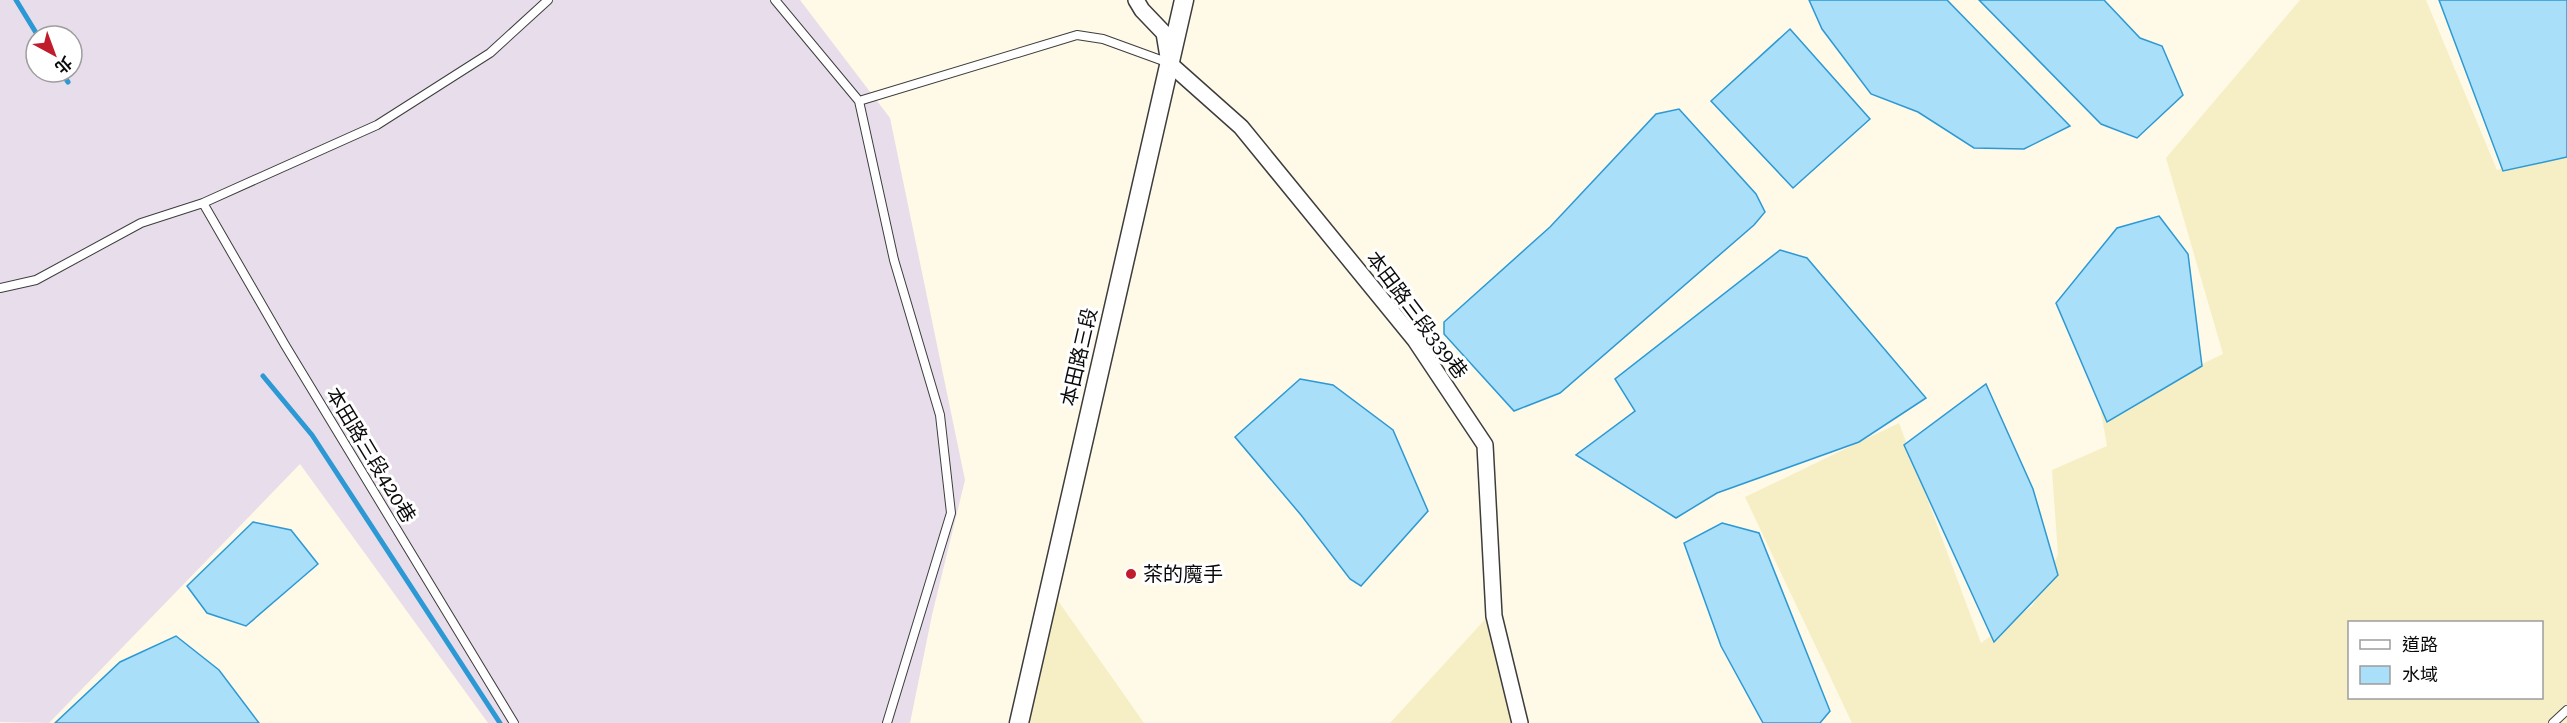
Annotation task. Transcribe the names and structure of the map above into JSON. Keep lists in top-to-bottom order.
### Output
{
  "streets": {
    "street": ["本田路三段339巷", "本田路三段"],
    "lane": ["本田路三段420巷"]
  },
  "crossings": [
    ["本田路三段339巷", "本田路三段"]
  ],
  "places": ["茶的魔手"],
  "legend": ["道路", "水域"],
  "north": "bottom right"
}
